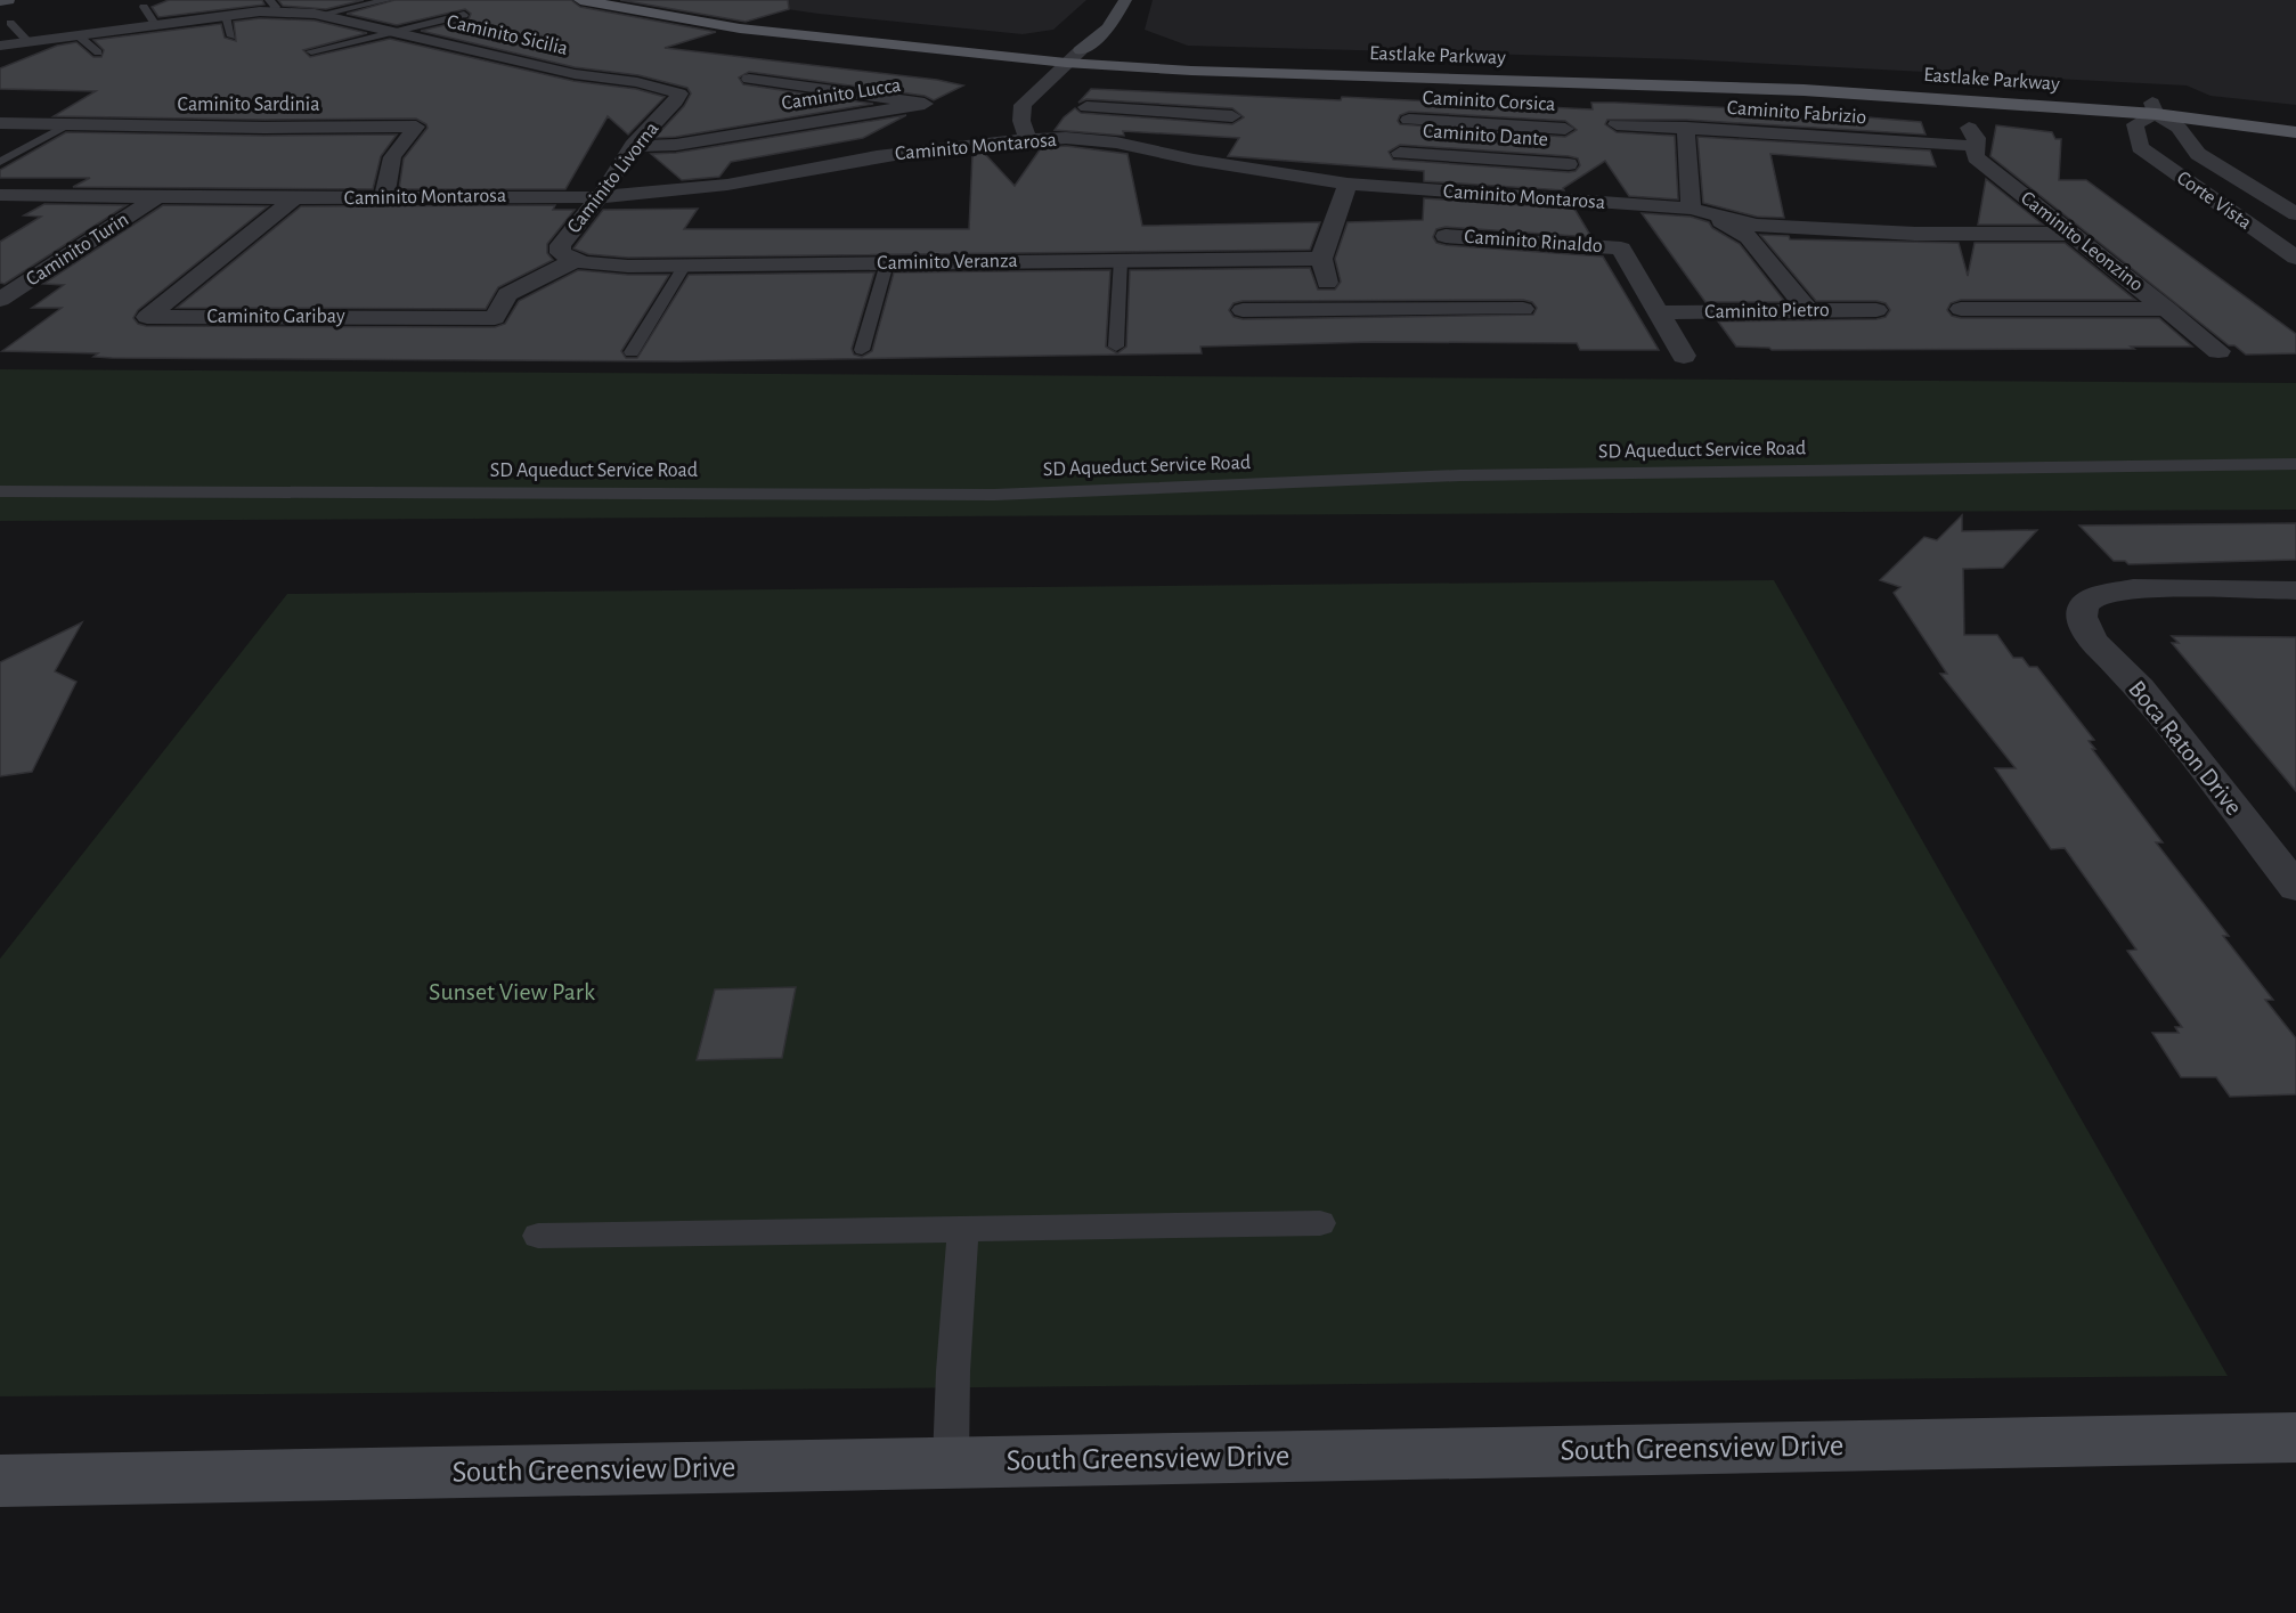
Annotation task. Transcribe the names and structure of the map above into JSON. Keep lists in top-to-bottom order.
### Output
{
  "streets": {
    "main road": ["Eastlake Parkway"],
    "street": [
      "Caminito Sicilia",
      "Caminito Lucca",
      "Caminito Corsica",
      "Caminito Sardinia",
      "Caminito Fabrizio",
      "Caminito Dante",
      "Caminito Montarosa",
      "Caminito Livorna",
      "Corte Vista",
      "Caminito Rinaldo",
      "Caminito Leonzino",
      "Caminito Turin",
      "Caminito Veranza",
      "Caminito Pietro",
      "Caminito Garibay",
      "Boca Raton Drive",
      "South Greensview Drive"
    ],
    "lane": ["SD Aqueduct Service Road"]
  },
  "crossings": [
    ["Caminito Sicilia", "Caminito Livorna"],
    ["Eastlake Parkway", "Corte Vista"],
    ["Caminito Lucca", "Caminito Livorna"],
    ["Caminito Corsica", "Caminito Dante"],
    ["Caminito Sardinia", "Caminito Montarosa"],
    ["Caminito Fabrizio", "Caminito Leonzino"],
    ["Caminito Montarosa", "Caminito Livorna"],
    ["Caminito Montarosa", "Caminito Leonzino"],
    ["Caminito Montarosa", "Caminito Turin"],
    ["Caminito Montarosa", "Caminito Garibay"],
    ["Caminito Livorna", "Caminito Veranza"],
    ["Caminito Livorna", "Caminito Garibay"],
    ["Caminito Rinaldo", "Caminito Pietro"],
    ["Caminito Veranza", "Caminito Garibay"]
  ],
  "parks": ["Sunset View Park"]
}
